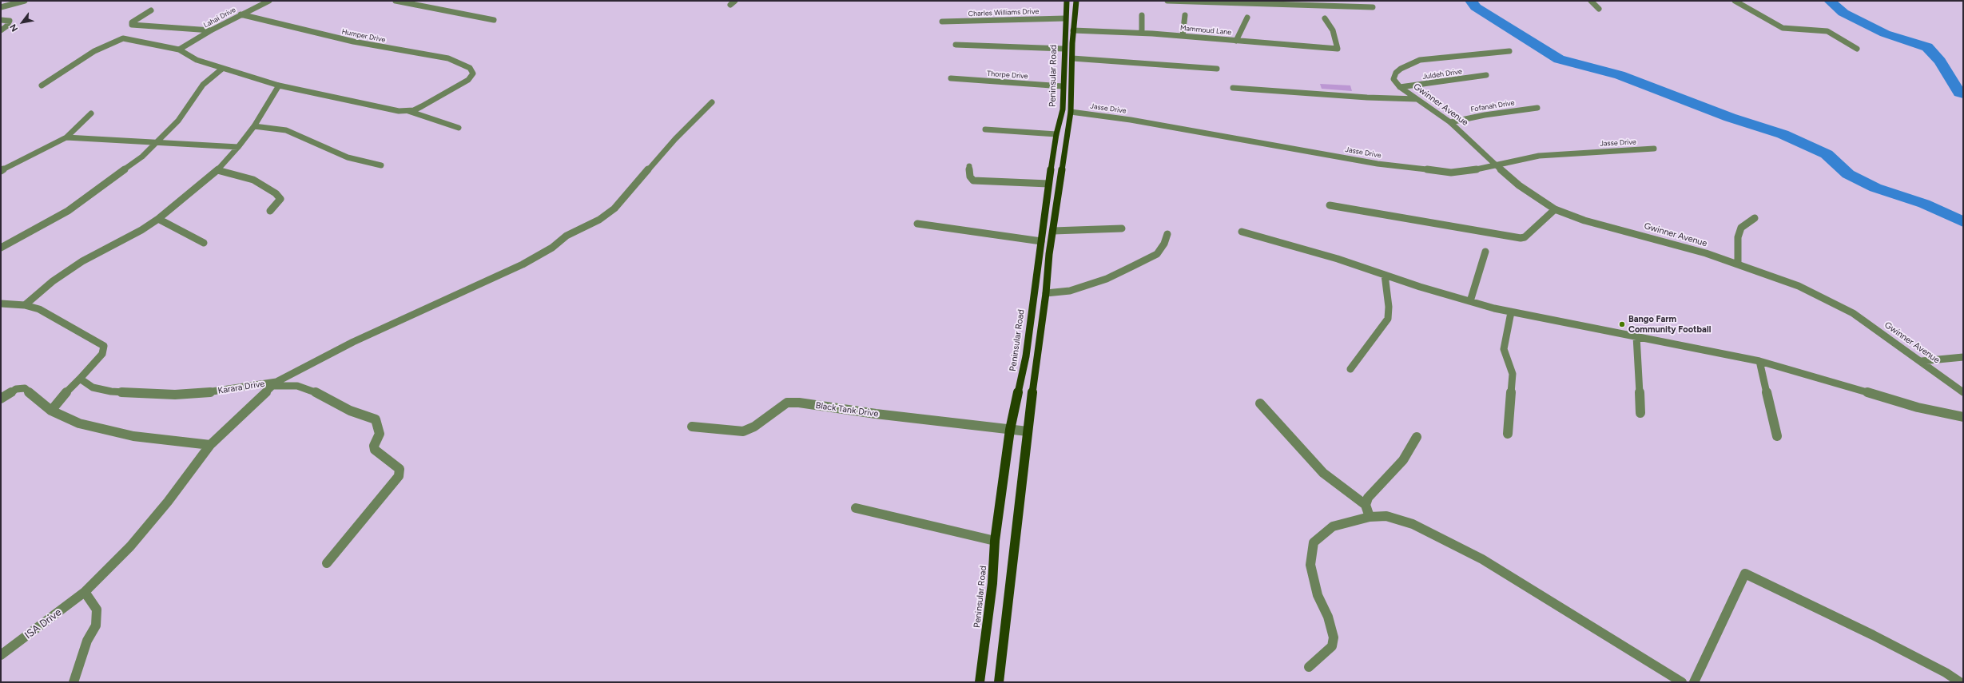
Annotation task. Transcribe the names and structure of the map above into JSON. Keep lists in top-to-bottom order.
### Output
{
  "streets": {
    "main road": ["Peninsular Road"],
    "street": [
      "Charles Williams Drive",
      "Lahai Drive",
      "Mammoud Lane",
      "Humper Drive",
      "Juldeh Drive",
      "Thorpe Drive",
      "Gwinner Avenue",
      "Fofanah Drive",
      "Jasse Drive",
      "Karara Drive",
      "Black Tank Drive",
      "ISA Drive"
    ]
  },
  "crossings": [
    ["Charles Williams Drive", "Peninsular Road"],
    ["Lahai Drive", "Humper Drive"],
    ["Juldeh Drive", "Gwinner Avenue"],
    ["Thorpe Drive", "Peninsular Road"],
    ["Peninsular Road", "Black Tank Drive"],
    ["Gwinner Avenue", "Fofanah Drive"],
    ["Gwinner Avenue", "Jasse Drive"],
    ["Karara Drive", "ISA Drive"]
  ],
  "places": ["Bango Farm Community Football"],
  "north": "bottom left"
}
